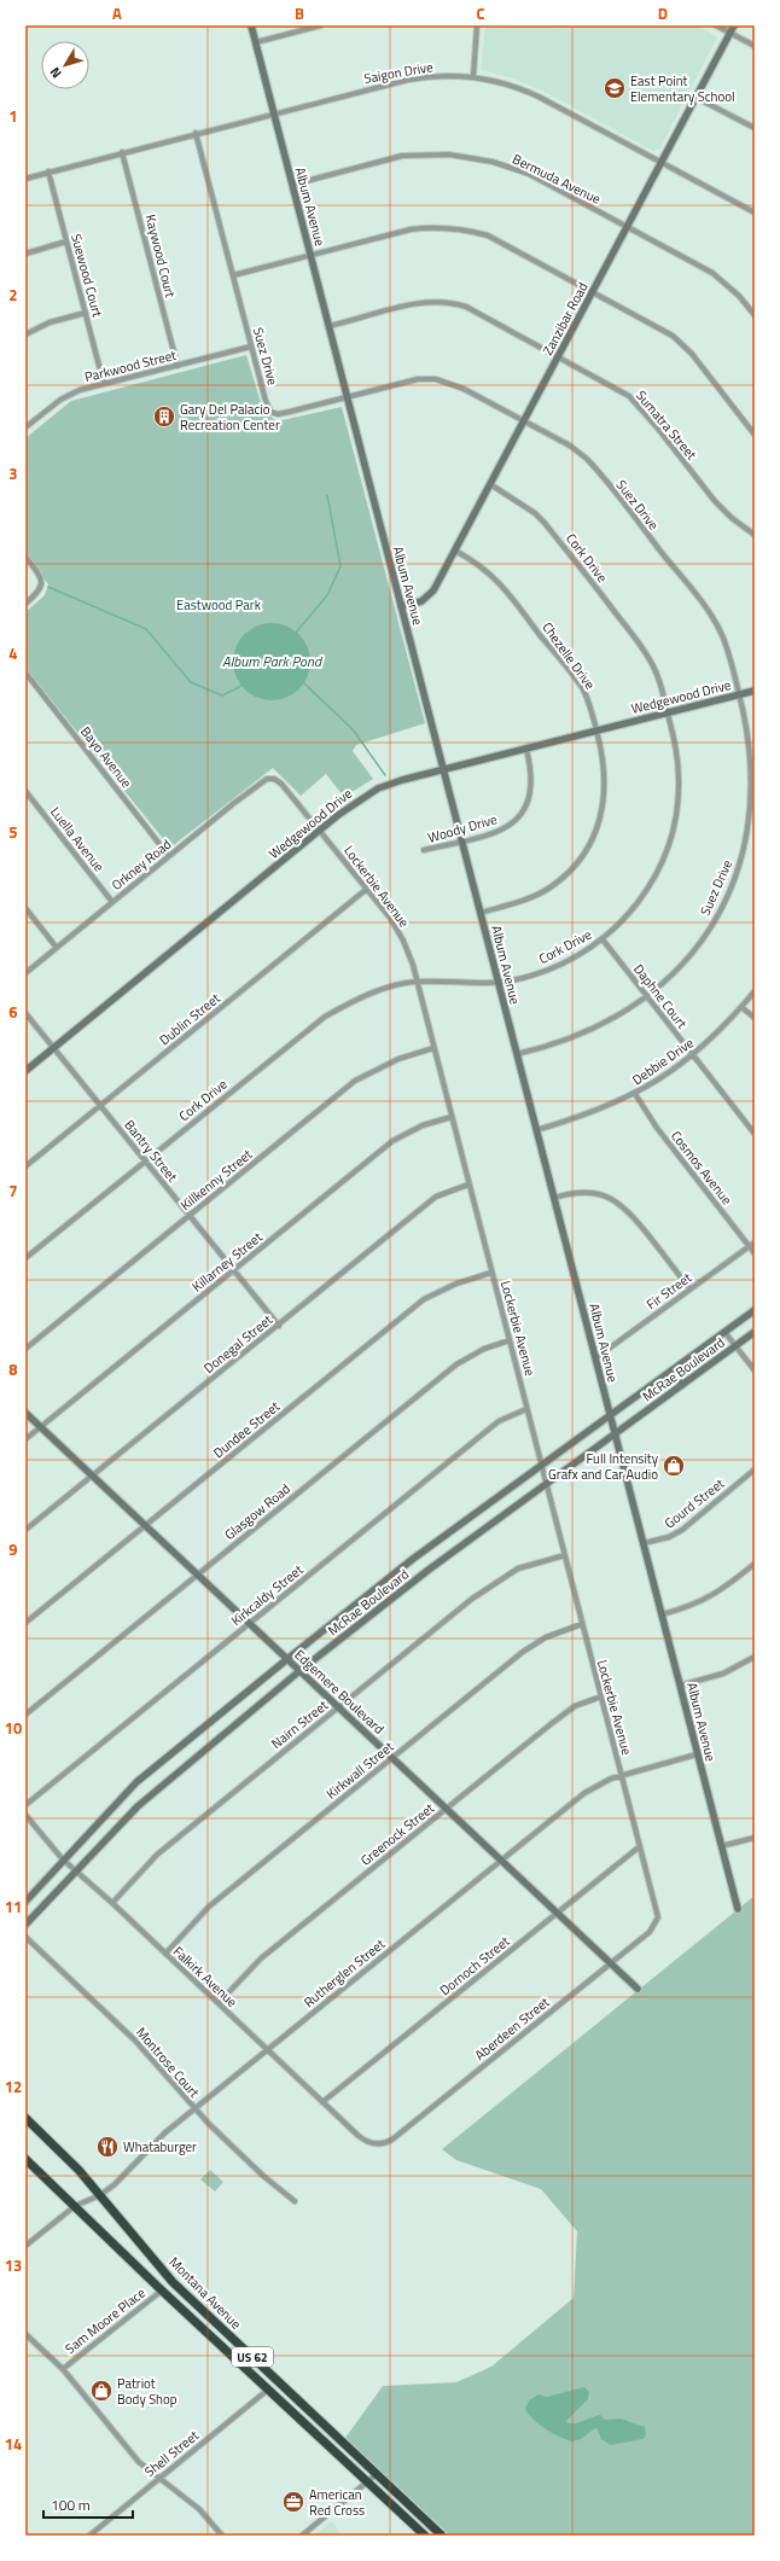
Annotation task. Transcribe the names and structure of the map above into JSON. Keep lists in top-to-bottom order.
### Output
{
  "streets": {
    "highway": ["Montana Avenue", "US 62"],
    "street": [
      "Saigon Drive",
      "Bermuda Avenue",
      "Album Avenue",
      "Kaywood Court",
      "Suewood Court",
      "Zanzibar Road",
      "Suez Drive",
      "Parkwood Street",
      "Sumatra Street",
      "Cork Drive",
      "Chezelle Drive",
      "Wedgewood Drive",
      "Bayo Avenue",
      "Woody Drive",
      "Luella Avenue",
      "Orkney Road",
      "Lockerbie Avenue",
      "Daphne Court",
      "Dublin Street",
      "Debbie Drive",
      "Bantry Street",
      "Cosmos Avenue",
      "Killkenny Street",
      "Killarney Street",
      "Fir Street",
      "Donegal Street",
      "McRae Boulevard",
      "Dundee Street",
      "Gourd Street",
      "Glasgow Road",
      "Kirkcaldy Street",
      "Edgemere Boulevard",
      "Nairn Street",
      "Kirkwall Street",
      "Greenock Street",
      "Dornoch Street",
      "Rutherglen Street",
      "Falkirk Avenue",
      "Aberdeen Street",
      "Montrose Court",
      "Sam Moore Place",
      "Shell Street"
    ]
  },
  "crossings": [
    ["Saigon Drive", "Album Avenue"],
    ["Saigon Drive", "Kaywood Court"],
    ["Saigon Drive", "Suewood Court"],
    ["Saigon Drive", "Zanzibar Road"],
    ["Saigon Drive", "Suez Drive"],
    ["Bermuda Avenue", "Album Avenue"],
    ["Bermuda Avenue", "Zanzibar Road"],
    ["Album Avenue", "Zanzibar Road"],
    ["Album Avenue", "Suez Drive"],
    ["Album Avenue", "Sumatra Street"],
    ["Album Avenue", "Cork Drive"],
    ["Album Avenue", "Chezelle Drive"],
    ["Album Avenue", "Wedgewood Drive"],
    ["Album Avenue", "Woody Drive"],
    ["Album Avenue", "Debbie Drive"],
    ["Album Avenue", "Fir Street"],
    ["Album Avenue", "McRae Boulevard"],
    ["Album Avenue", "Gourd Street"],
    ["Album Avenue", "Rutherglen Street"],
    ["Kaywood Court", "Parkwood Street"],
    ["Suewood Court", "Parkwood Street"],
    ["Zanzibar Road", "Suez Drive"],
    ["Zanzibar Road", "Sumatra Street"],
    ["Zanzibar Road", "Cork Drive"],
    ["Zanzibar Road", "Chezelle Drive"],
    ["Suez Drive", "Parkwood Street"],
    ["Suez Drive", "Wedgewood Drive"],
    ["Suez Drive", "Daphne Court"],
    ["Cork Drive", "Wedgewood Drive"],
    ["Cork Drive", "Lockerbie Avenue"],
    ["Cork Drive", "Daphne Court"],
    ["Cork Drive", "Bantry Street"],
    ["Chezelle Drive", "Wedgewood Drive"],
    ["Wedgewood Drive", "Woody Drive"],
    ["Wedgewood Drive", "Lockerbie Avenue"],
    ["Wedgewood Drive", "Bantry Street"],
    ["Bayo Avenue", "Orkney Road"],
    ["Luella Avenue", "Orkney Road"],
    ["Orkney Road", "Lockerbie Avenue"],
    ["Lockerbie Avenue", "Dublin Street"],
    ["Lockerbie Avenue", "Killkenny Street"],
    ["Lockerbie Avenue", "Killarney Street"],
    ["Lockerbie Avenue", "Donegal Street"],
    ["Lockerbie Avenue", "McRae Boulevard"],
    ["Lockerbie Avenue", "Dundee Street"],
    ["Lockerbie Avenue", "Glasgow Road"],
    ["Lockerbie Avenue", "Kirkcaldy Street"],
    ["Lockerbie Avenue", "Nairn Street"],
    ["Lockerbie Avenue", "Kirkwall Street"],
    ["Lockerbie Avenue", "Greenock Street"],
    ["Lockerbie Avenue", "Dornoch Street"],
    ["Lockerbie Avenue", "Rutherglen Street"],
    ["Lockerbie Avenue", "Aberdeen Street"],
    ["Daphne Court", "Debbie Drive"],
    ["Dublin Street", "Bantry Street"],
    ["Debbie Drive", "Cosmos Avenue"],
    ["Bantry Street", "Killkenny Street"],
    ["Bantry Street", "Killarney Street"],
    ["Bantry Street", "Donegal Street"],
    ["Cosmos Avenue", "Fir Street"],
    ["Killarney Street", "Edgemere Boulevard"],
    ["Donegal Street", "Edgemere Boulevard"],
    ["McRae Boulevard", "Edgemere Boulevard"],
    ["McRae Boulevard", "Falkirk Avenue"],
    ["Dundee Street", "Edgemere Boulevard"],
    ["Glasgow Road", "Edgemere Boulevard"],
    ["Kirkcaldy Street", "Edgemere Boulevard"],
    ["Edgemere Boulevard", "Nairn Street"],
    ["Edgemere Boulevard", "Kirkwall Street"],
    ["Edgemere Boulevard", "Greenock Street"],
    ["Edgemere Boulevard", "Dornoch Street"],
    ["Edgemere Boulevard", "Rutherglen Street"],
    ["Edgemere Boulevard", "Aberdeen Street"],
    ["Nairn Street", "Falkirk Avenue"],
    ["Kirkwall Street", "Falkirk Avenue"],
    ["Greenock Street", "Falkirk Avenue"],
    ["Dornoch Street", "Falkirk Avenue"],
    ["Rutherglen Street", "Falkirk Avenue"],
    ["Rutherglen Street", "Montrose Court"],
    ["Rutherglen Street", "Montana Avenue"],
    ["Falkirk Avenue", "Aberdeen Street"],
    ["Montana Avenue", "Sam Moore Place"],
    ["Montana Avenue", "Shell Street"]
  ],
  "water": ["Album Park Pond"],
  "parks": ["Eastwood Park"],
  "places": {
    "school or university": ["East Point Elementary School"],
    "building": ["Gary Del Palacio Recreation Center"],
    "shop": ["Full Intensity Grafx and Car Audio", "Patriot Body Shop"],
    "restaurant": ["Whataburger"],
    "office": ["American Red Cross"]
  },
  "scale_bar": "100 m",
  "north": "bottom left",
  "grid": {
    "columns": [
      "A",
      "B",
      "C",
      "D"
    ],
    "rows": [
      "1",
      "2",
      "3",
      "4",
      "5",
      "6",
      "7",
      "8",
      "9",
      "10",
      "11",
      "12",
      "13",
      "14"
    ]
  }
}
